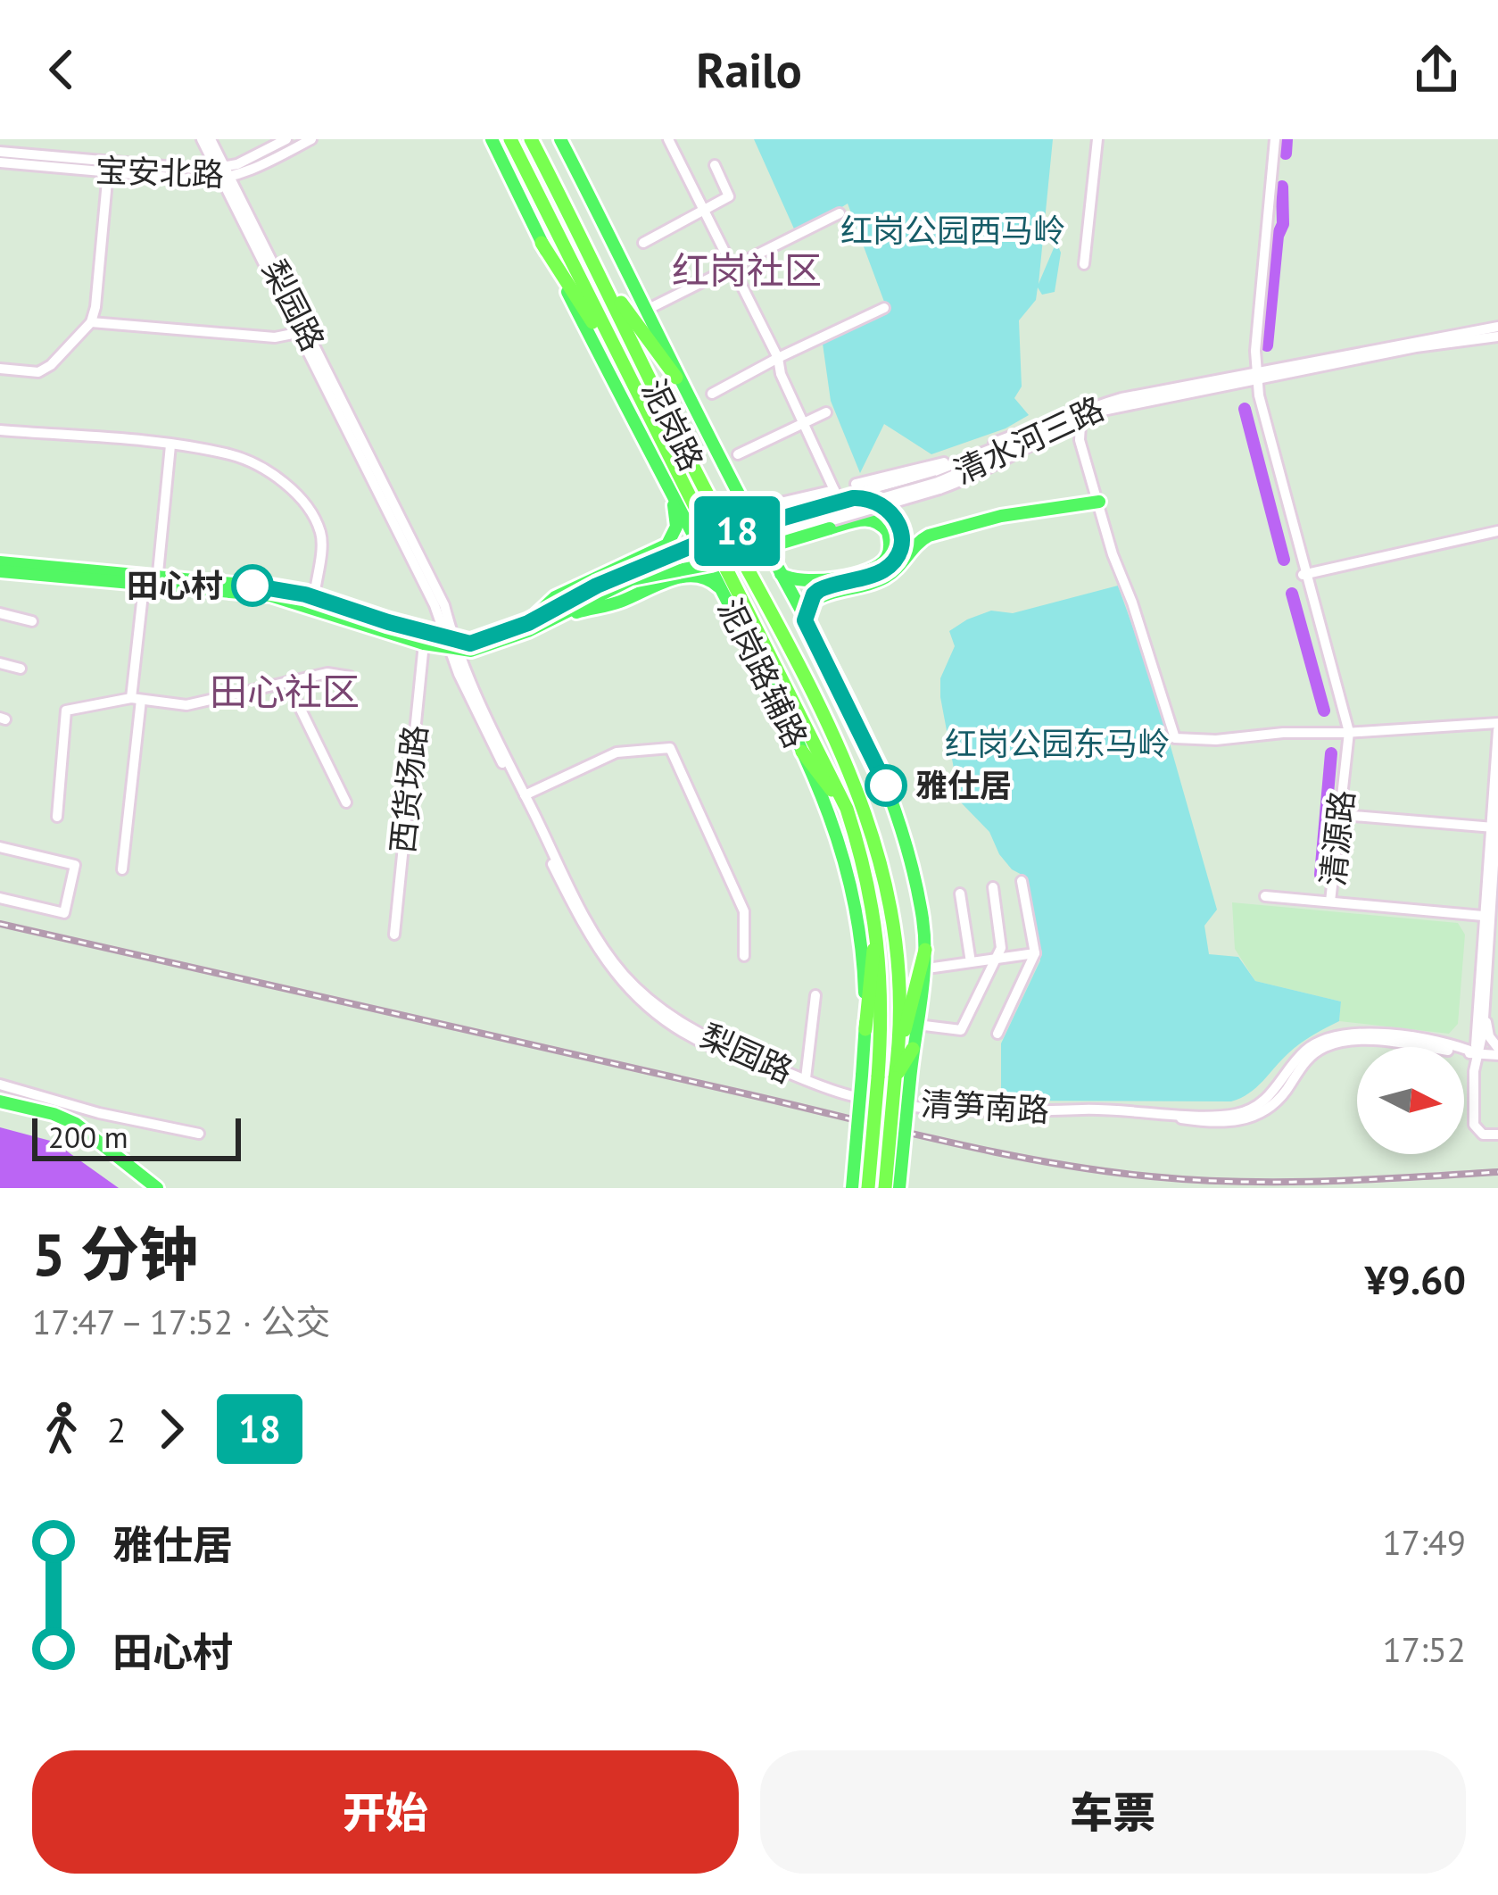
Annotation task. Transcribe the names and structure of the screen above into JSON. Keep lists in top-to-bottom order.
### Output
{
  "streets": {
    "highway": ["泥岗路"],
    "main road": ["泥岗路辅路"],
    "street": [
      "宝安北路",
      "梨园路",
      "清水河三路",
      "西货场路",
      "清源路",
      "清笋南路"
    ]
  },
  "crossings": [
    ["宝安北路", "梨园路"],
    ["梨园路", "清笋南路"],
    ["清水河三路", "清源路"]
  ],
  "districts": ["红岗社区", "田心社区"],
  "parks": ["红岗公园西马岭", "红岗公园东马岭"],
  "places": ["田心村", "雅仕居"],
  "lines": ["bus line 18"],
  "scale_bar": "200 m",
  "north": "right",
  "page": {
    "header": "Railo",
    "on_map": "18",
    "scale": "200 m",
    "heading": ["5 分钟", "17:47 – 17:52 · 公交", "¥9.60"],
    "legs": ["2", "18"],
    "list": [
      {
        "name": "雅仕居",
        "value": "17:49"
      },
      {
        "name": "田心村",
        "value": "17:52"
      }
    ],
    "buttons": ["开始", "车票"]
  }
}
